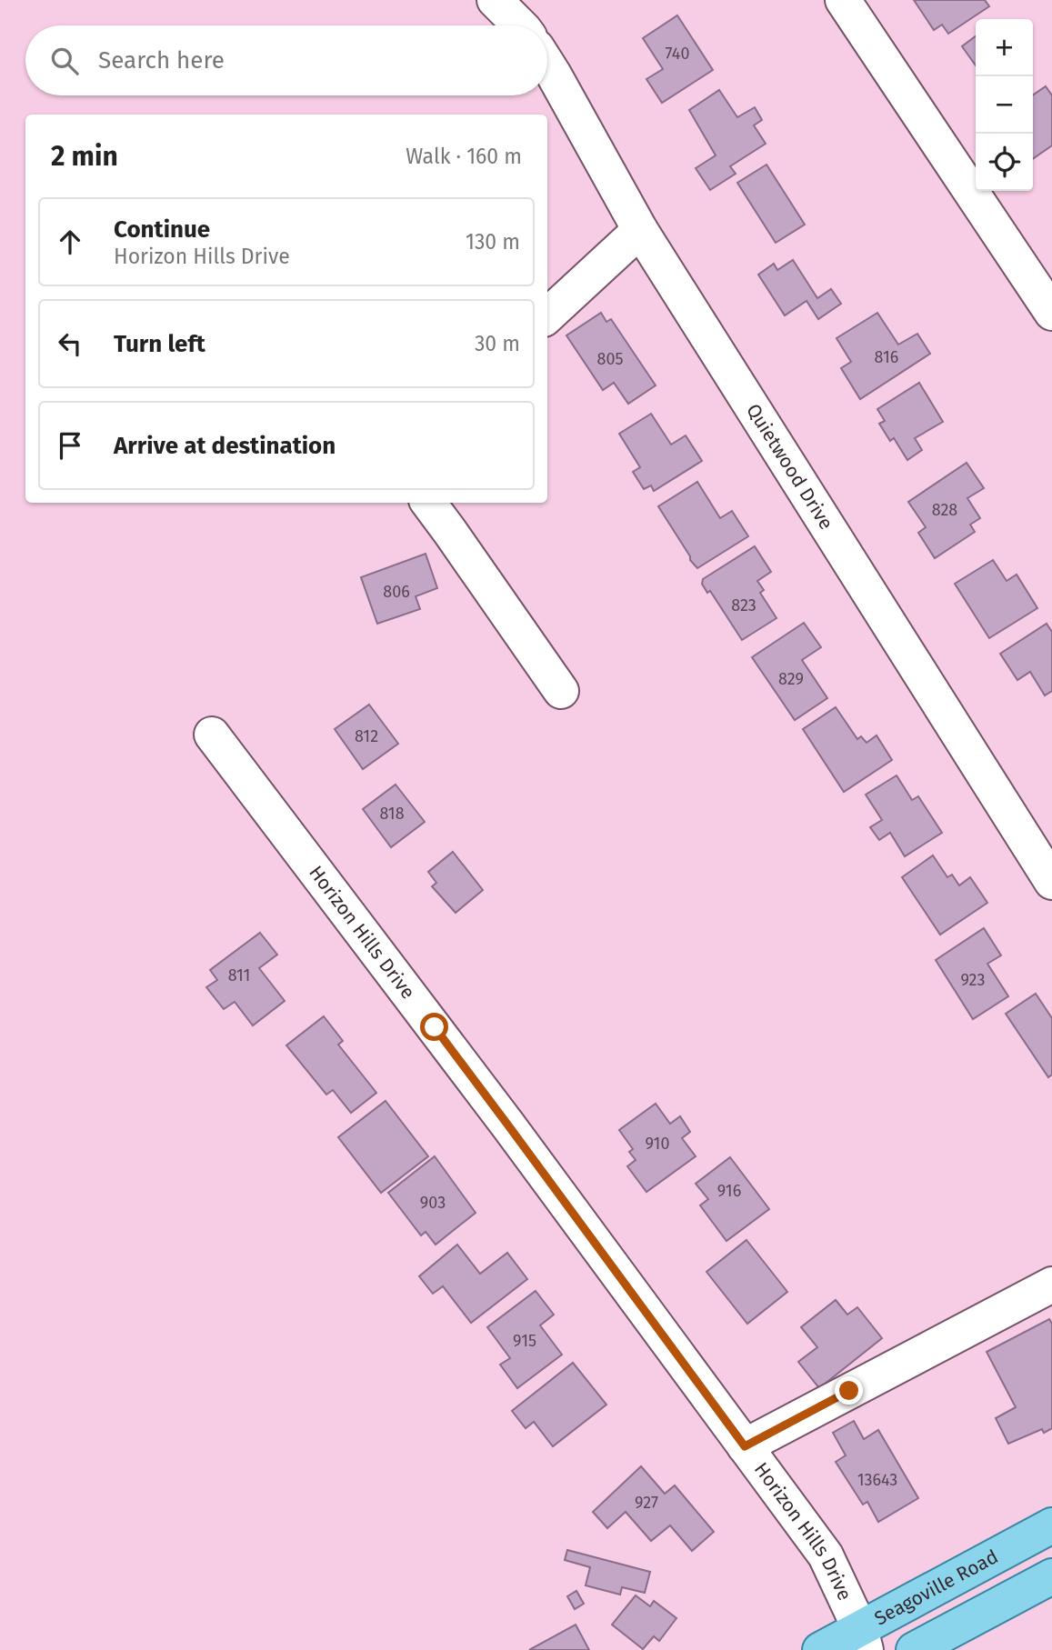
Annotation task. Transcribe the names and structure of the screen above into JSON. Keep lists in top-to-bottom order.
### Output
{
  "streets": {
    "main road": ["Seagoville Road"],
    "street": ["Quietwood Drive", "Horizon Hills Drive"]
  },
  "crossings": [
    ["Horizon Hills Drive", "Seagoville Road"]
  ],
  "house_numbers": [
    "740",
    "816",
    "805",
    "828",
    "806",
    "823",
    "829",
    "812",
    "818",
    "811",
    "923",
    "910",
    "916",
    "903",
    "915",
    "13643",
    "927"
  ],
  "page": {
    "map_buttons": ["+", "−"],
    "search": "Search here",
    "heading": ["2 min", "Walk · 160 m"],
    "list": [
      ["Continue", "Horizon Hills Drive", "130 m"],
      ["Turn left", "30 m"],
      "Arrive at destination"
    ]
  }
}
